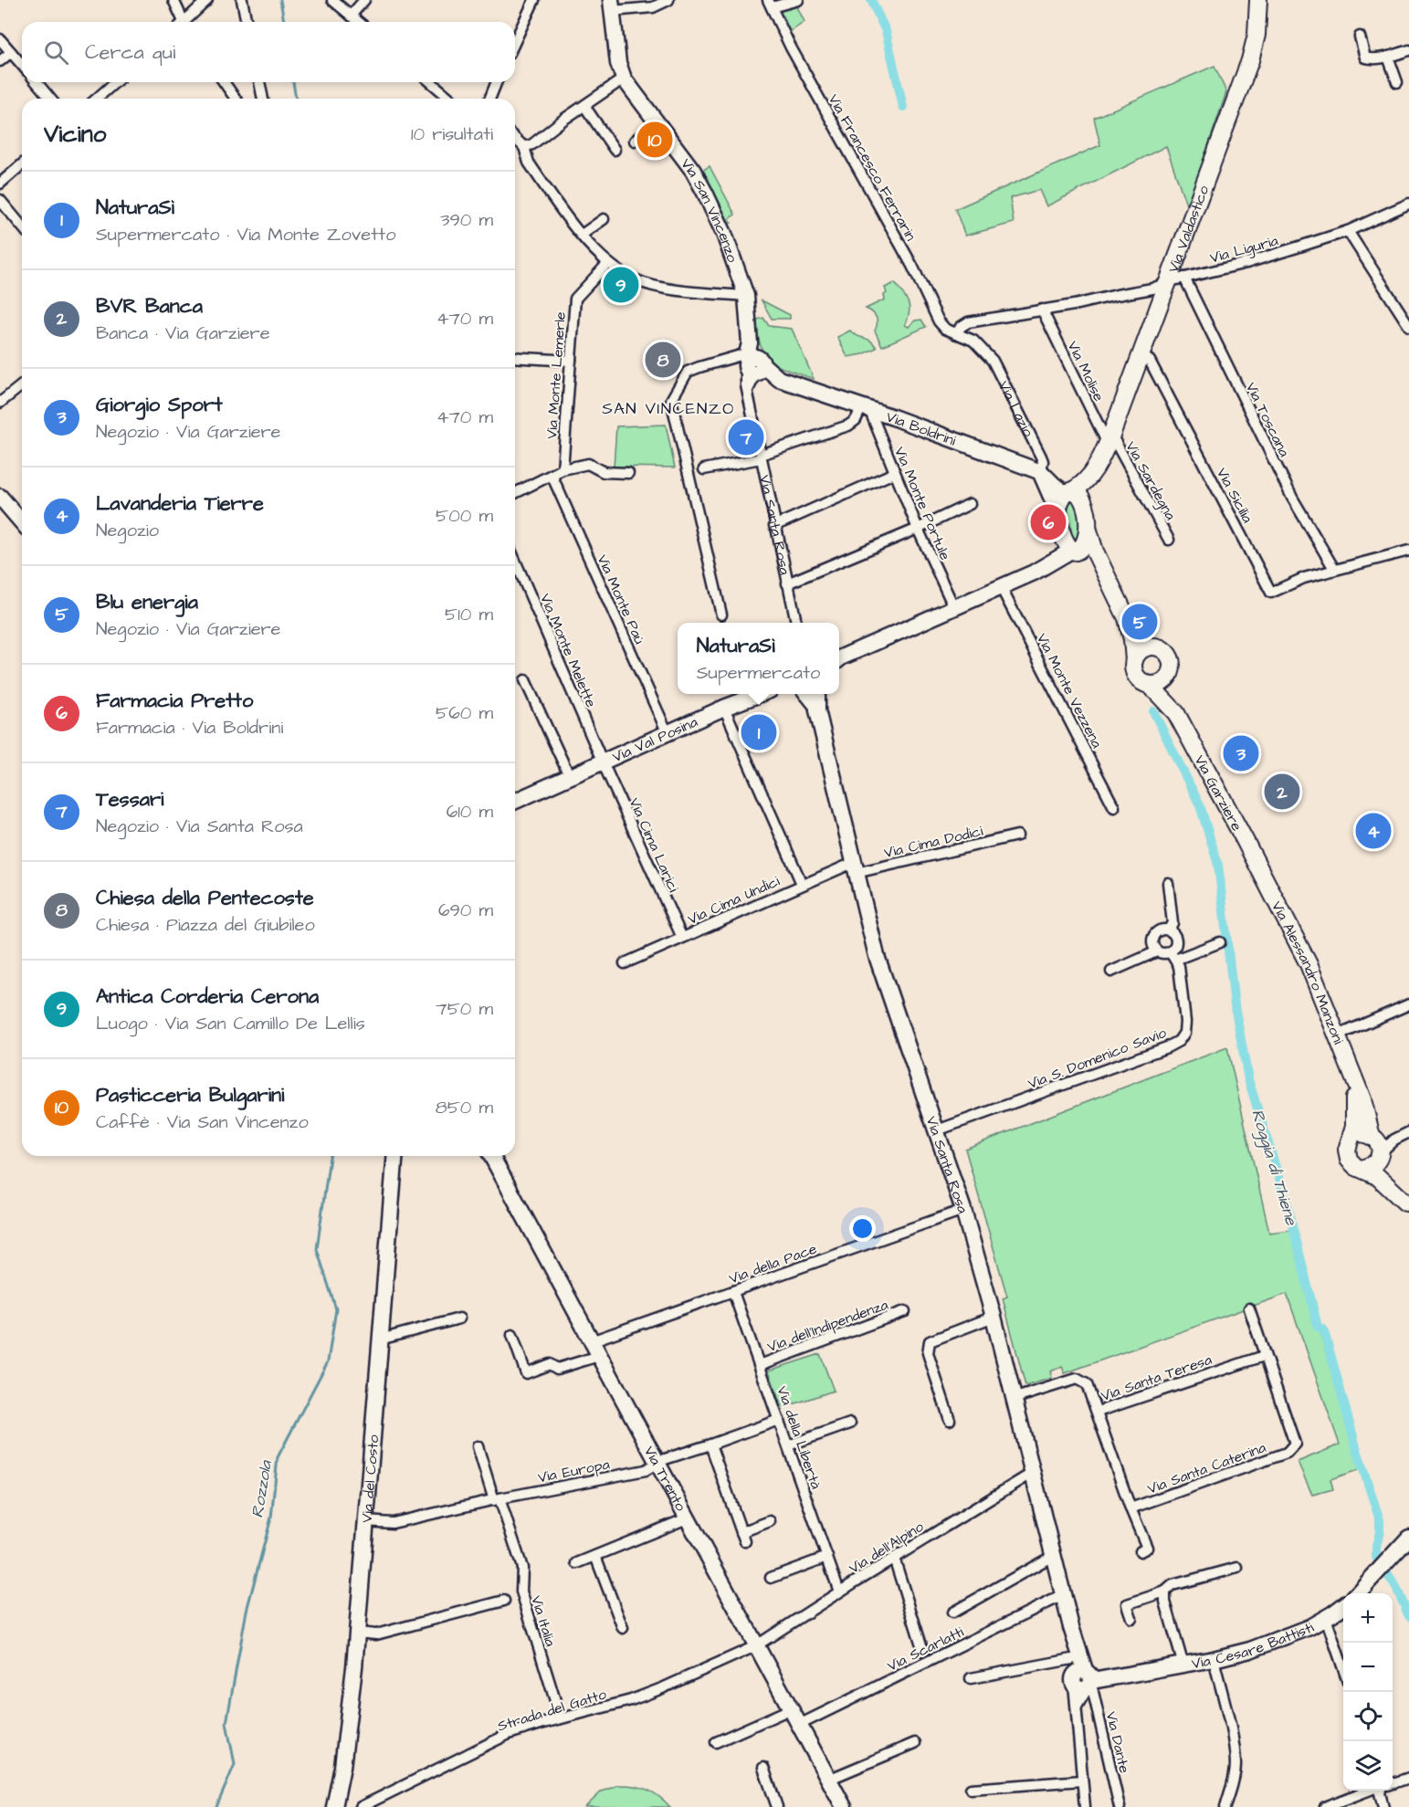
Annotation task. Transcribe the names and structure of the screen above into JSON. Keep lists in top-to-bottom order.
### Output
{
  "streets": {
    "main road": ["Via Valdastico", "Via Garziere", "Via Alessandro Manzoni"],
    "street": [
      "Via Francesco Ferrarin",
      "Via San Vincenzo",
      "Via Liguria",
      "Via Molise",
      "Via Monte Lemerle",
      "Via Lazio",
      "Via Toscana",
      "Via Boldrini",
      "Via Sardegna",
      "Via Sicilia",
      "Via Monte Portule",
      "Via Santa Rosa",
      "Via Monte Paù",
      "Via Monte Melette",
      "Via Monte Vezzena",
      "Via Val Posina",
      "Via Cima Dodici",
      "Via Cima Larici",
      "Via Cima Undici",
      "Via S. Domenico Savio",
      "Via della Pace",
      "Via dell'Indipendenza",
      "Via Santa Teresa",
      "Via della Libertà",
      "Via Santa Caterina",
      "Via Europa",
      "Via del Costo",
      "Via Trento",
      "Via dell'Alpino",
      "Via Italia",
      "Via Cesare Battisti",
      "Via Scarlatti",
      "Strada del Gatto",
      "Via Dante"
    ]
  },
  "crossings": [
    ["Via Francesco Ferrarin", "Via Liguria"],
    ["Via Francesco Ferrarin", "Via Lazio"],
    ["Via San Vincenzo", "Via Boldrini"],
    ["Via San Vincenzo", "Via Santa Rosa"],
    ["Via Valdastico", "Via Liguria"],
    ["Via Valdastico", "Via Molise"],
    ["Via Valdastico", "Via Lazio"],
    ["Via Valdastico", "Via Sardegna"],
    ["Via Valdastico", "Via Sicilia"],
    ["Via Valdastico", "Via Garziere"],
    ["Via Liguria", "Via Molise"],
    ["Via Liguria", "Via Lazio"],
    ["Via Liguria", "Via Toscana"],
    ["Via Molise", "Via Sardegna"],
    ["Via Lazio", "Via Boldrini"],
    ["Via Lazio", "Via Garziere"],
    ["Via Toscana", "Via Sicilia"],
    ["Via Boldrini", "Via Monte Portule"],
    ["Via Boldrini", "Via Santa Rosa"],
    ["Via Santa Rosa", "Via Cima Dodici"],
    ["Via Santa Rosa", "Via Cima Undici"],
    ["Via Santa Rosa", "Via S. Domenico Savio"],
    ["Via Santa Rosa", "Via della Pace"],
    ["Via Santa Rosa", "Via Santa Teresa"],
    ["Via Santa Rosa", "Via dell'Alpino"],
    ["Via Santa Rosa", "Via Cesare Battisti"],
    ["Via Santa Rosa", "Via Scarlatti"],
    ["Via Santa Rosa", "Via Dante"],
    ["Via Monte Paù", "Via Val Posina"],
    ["Via Monte Melette", "Via Val Posina"],
    ["Via Monte Melette", "Via Cima Larici"],
    ["Via Val Posina", "Via Cima Larici"],
    ["Via Garziere", "Via Alessandro Manzoni"],
    ["Via Cima Dodici", "Via Cima Undici"],
    ["Via Cima Larici", "Via Cima Undici"],
    ["Via della Pace", "Via della Libertà"],
    ["Via della Pace", "Via Trento"],
    ["Via dell'Indipendenza", "Via della Libertà"],
    ["Via Santa Teresa", "Via Santa Caterina"],
    ["Via della Libertà", "Via Europa"],
    ["Via della Libertà", "Via dell'Alpino"],
    ["Via Europa", "Via del Costo"],
    ["Via Europa", "Via Trento"],
    ["Via Europa", "Via Italia"],
    ["Via Trento", "Via dell'Alpino"],
    ["Via Trento", "Via Scarlatti"],
    ["Via Trento", "Strada del Gatto"],
    ["Via dell'Alpino", "Strada del Gatto"],
    ["Via Italia", "Strada del Gatto"],
    ["Via Cesare Battisti", "Via Dante"]
  ],
  "districts": ["SAN VINCENZO"],
  "water": ["Roggia di Thiene", "Rozzola"],
  "page": {
    "search": "Cerca qui",
    "heading": ["Vicino", "10 risultati"],
    "pins": [
      "10",
      "9",
      "8",
      "7",
      "6",
      "5",
      "1",
      "3",
      "2",
      "4"
    ],
    "list": [
      {
        "mark": "1",
        "name": "NaturaSì",
        "note": "Supermercato · Via Monte Zovetto",
        "value": "390 m"
      },
      {
        "mark": "2",
        "name": "BVR Banca",
        "note": "Banca · Via Garziere",
        "value": "470 m"
      },
      {
        "mark": "3",
        "name": "Giorgio Sport",
        "note": "Negozio · Via Garziere",
        "value": "470 m"
      },
      {
        "mark": "4",
        "name": "Lavanderia Tierre",
        "note": "Negozio",
        "value": "500 m"
      },
      {
        "mark": "5",
        "name": "Blu energia",
        "note": "Negozio · Via Garziere",
        "value": "510 m"
      },
      {
        "mark": "6",
        "name": "Farmacia Pretto",
        "note": "Farmacia · Via Boldrini",
        "value": "560 m"
      },
      {
        "mark": "7",
        "name": "Tessari",
        "note": "Negozio · Via Santa Rosa",
        "value": "610 m"
      },
      {
        "mark": "8",
        "name": "Chiesa della Pentecoste",
        "note": "Chiesa · Piazza del Giubileo",
        "value": "690 m"
      },
      {
        "mark": "9",
        "name": "Antica Corderia Cerona",
        "note": "Luogo · Via San Camillo De Lellis",
        "value": "750 m"
      },
      {
        "mark": "10",
        "name": "Pasticceria Bulgarini",
        "note": "Caffè · Via San Vincenzo",
        "value": "850 m"
      }
    ],
    "popup": ["NaturaSì", "Supermercato"],
    "map_buttons": ["+", "−"]
  }
}
